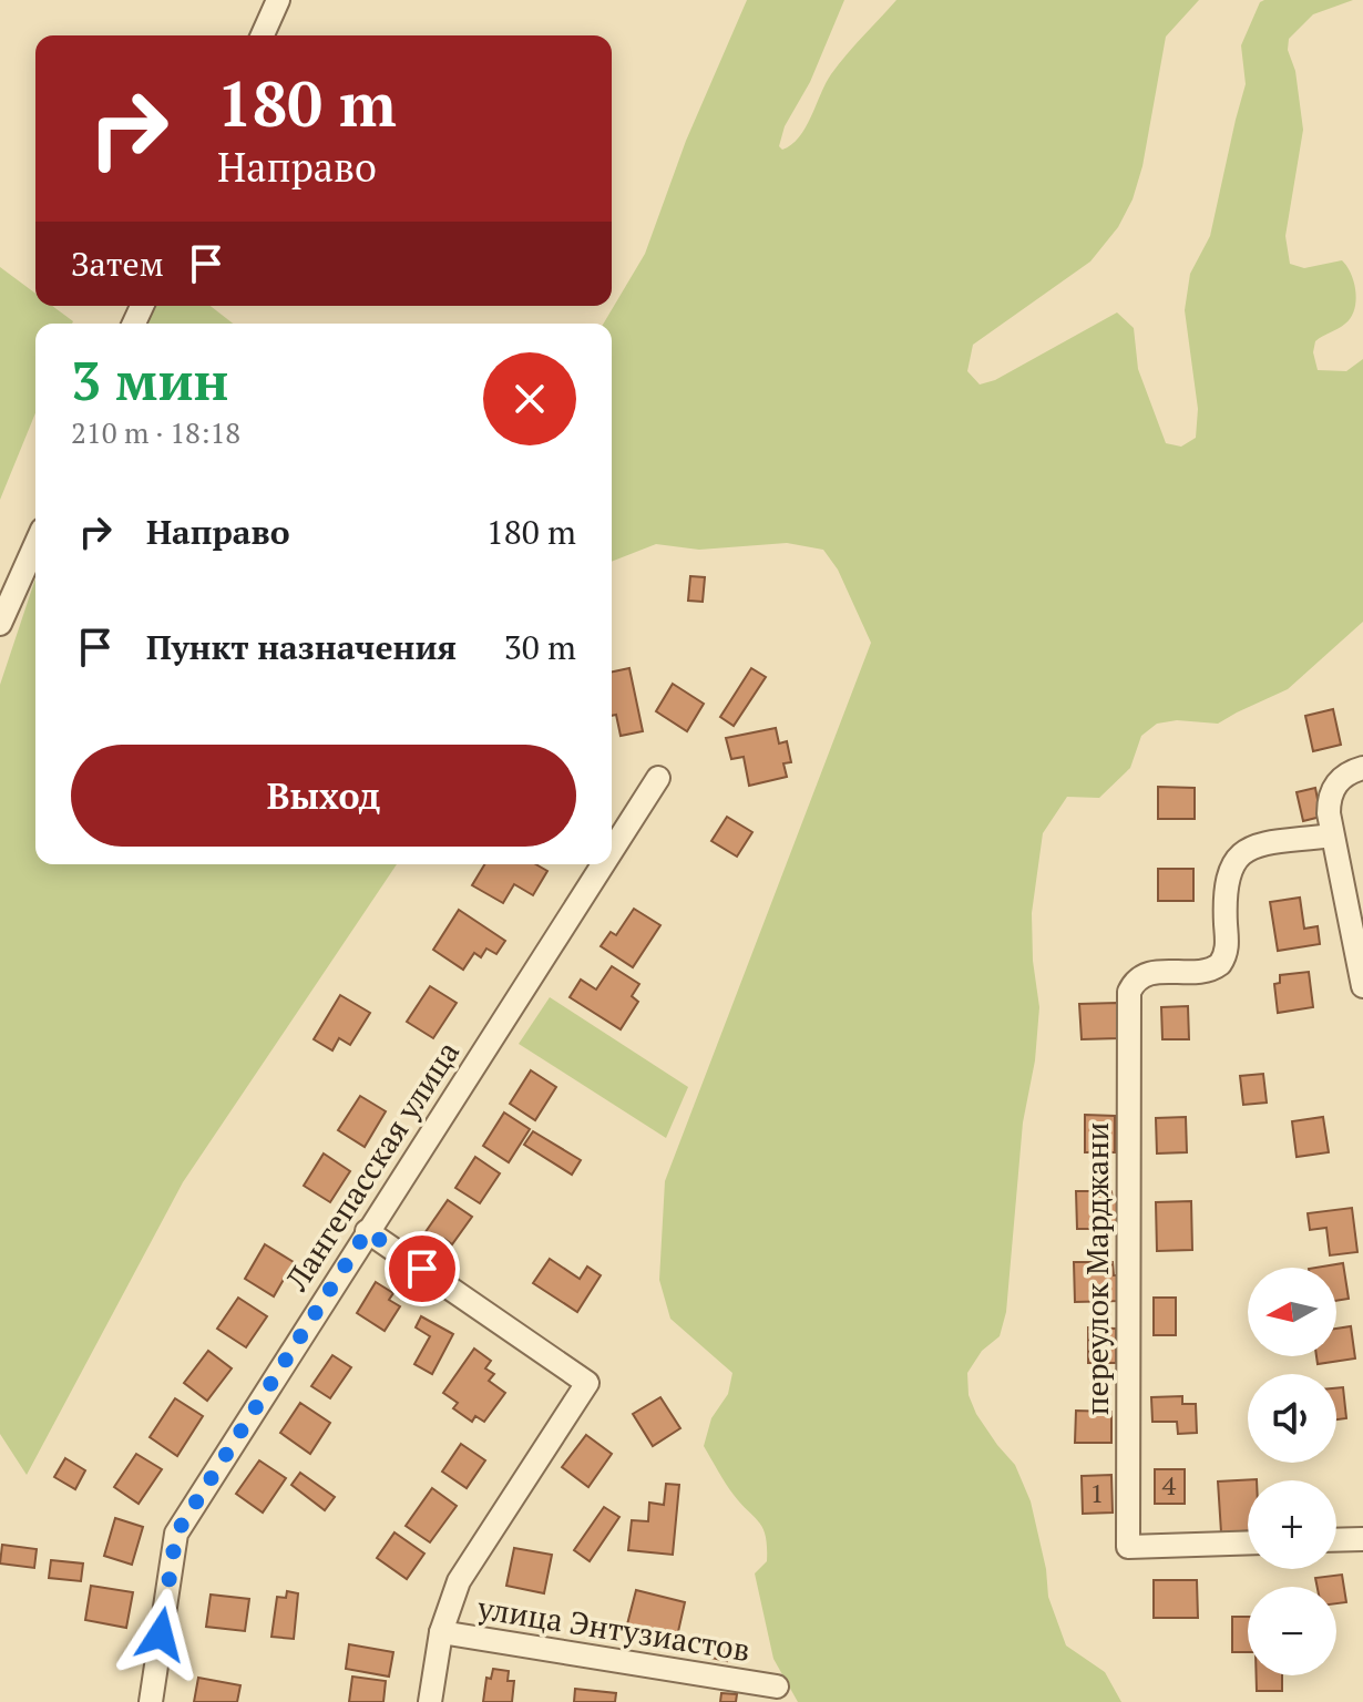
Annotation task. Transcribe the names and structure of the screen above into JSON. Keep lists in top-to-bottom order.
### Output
{
  "streets": {
    "street": ["Лангепасская улица", "переулок Марджани", "улица Энтузиастов"]
  },
  "crossings": [
    ["Лангепасская улица", "улица Энтузиастов"]
  ],
  "house_numbers": ["4", "1"],
  "north": "left",
  "page": {
    "turn": ["180 m", "Направо"],
    "then": "Затем",
    "heading": ["3 мин", "210 m · 18:18"],
    "list": [
      {
        "name": "Направо",
        "value": "180 m"
      },
      {
        "name": "Пункт назначения",
        "value": "30 m"
      }
    ],
    "buttons": "Выход",
    "map_buttons": ["+", "−"]
  }
}
